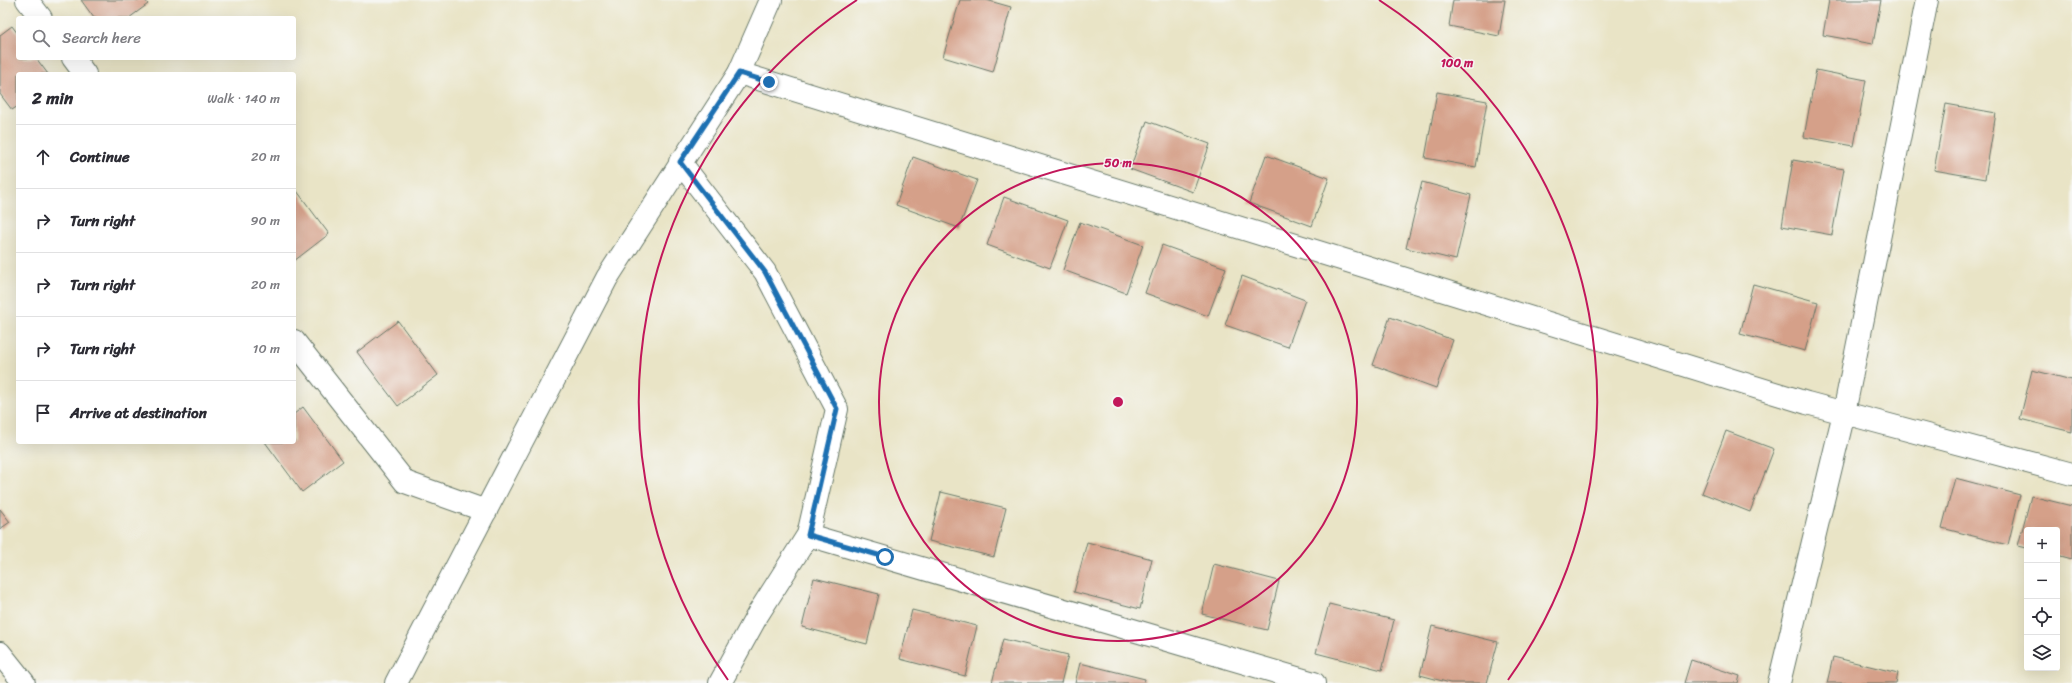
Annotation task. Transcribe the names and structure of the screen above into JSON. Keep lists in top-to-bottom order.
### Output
{
  "page": {
    "search": "Search here",
    "heading": ["2 min", "Walk · 140 m"],
    "list": [
      ["Continue", "20 m"],
      ["Turn right", "90 m"],
      ["Turn right", "20 m"],
      ["Turn right", "10 m"],
      "Arrive at destination"
    ],
    "map_buttons": ["+", "−"]
  },
  "rings": ["100 m", "50 m"]
}
